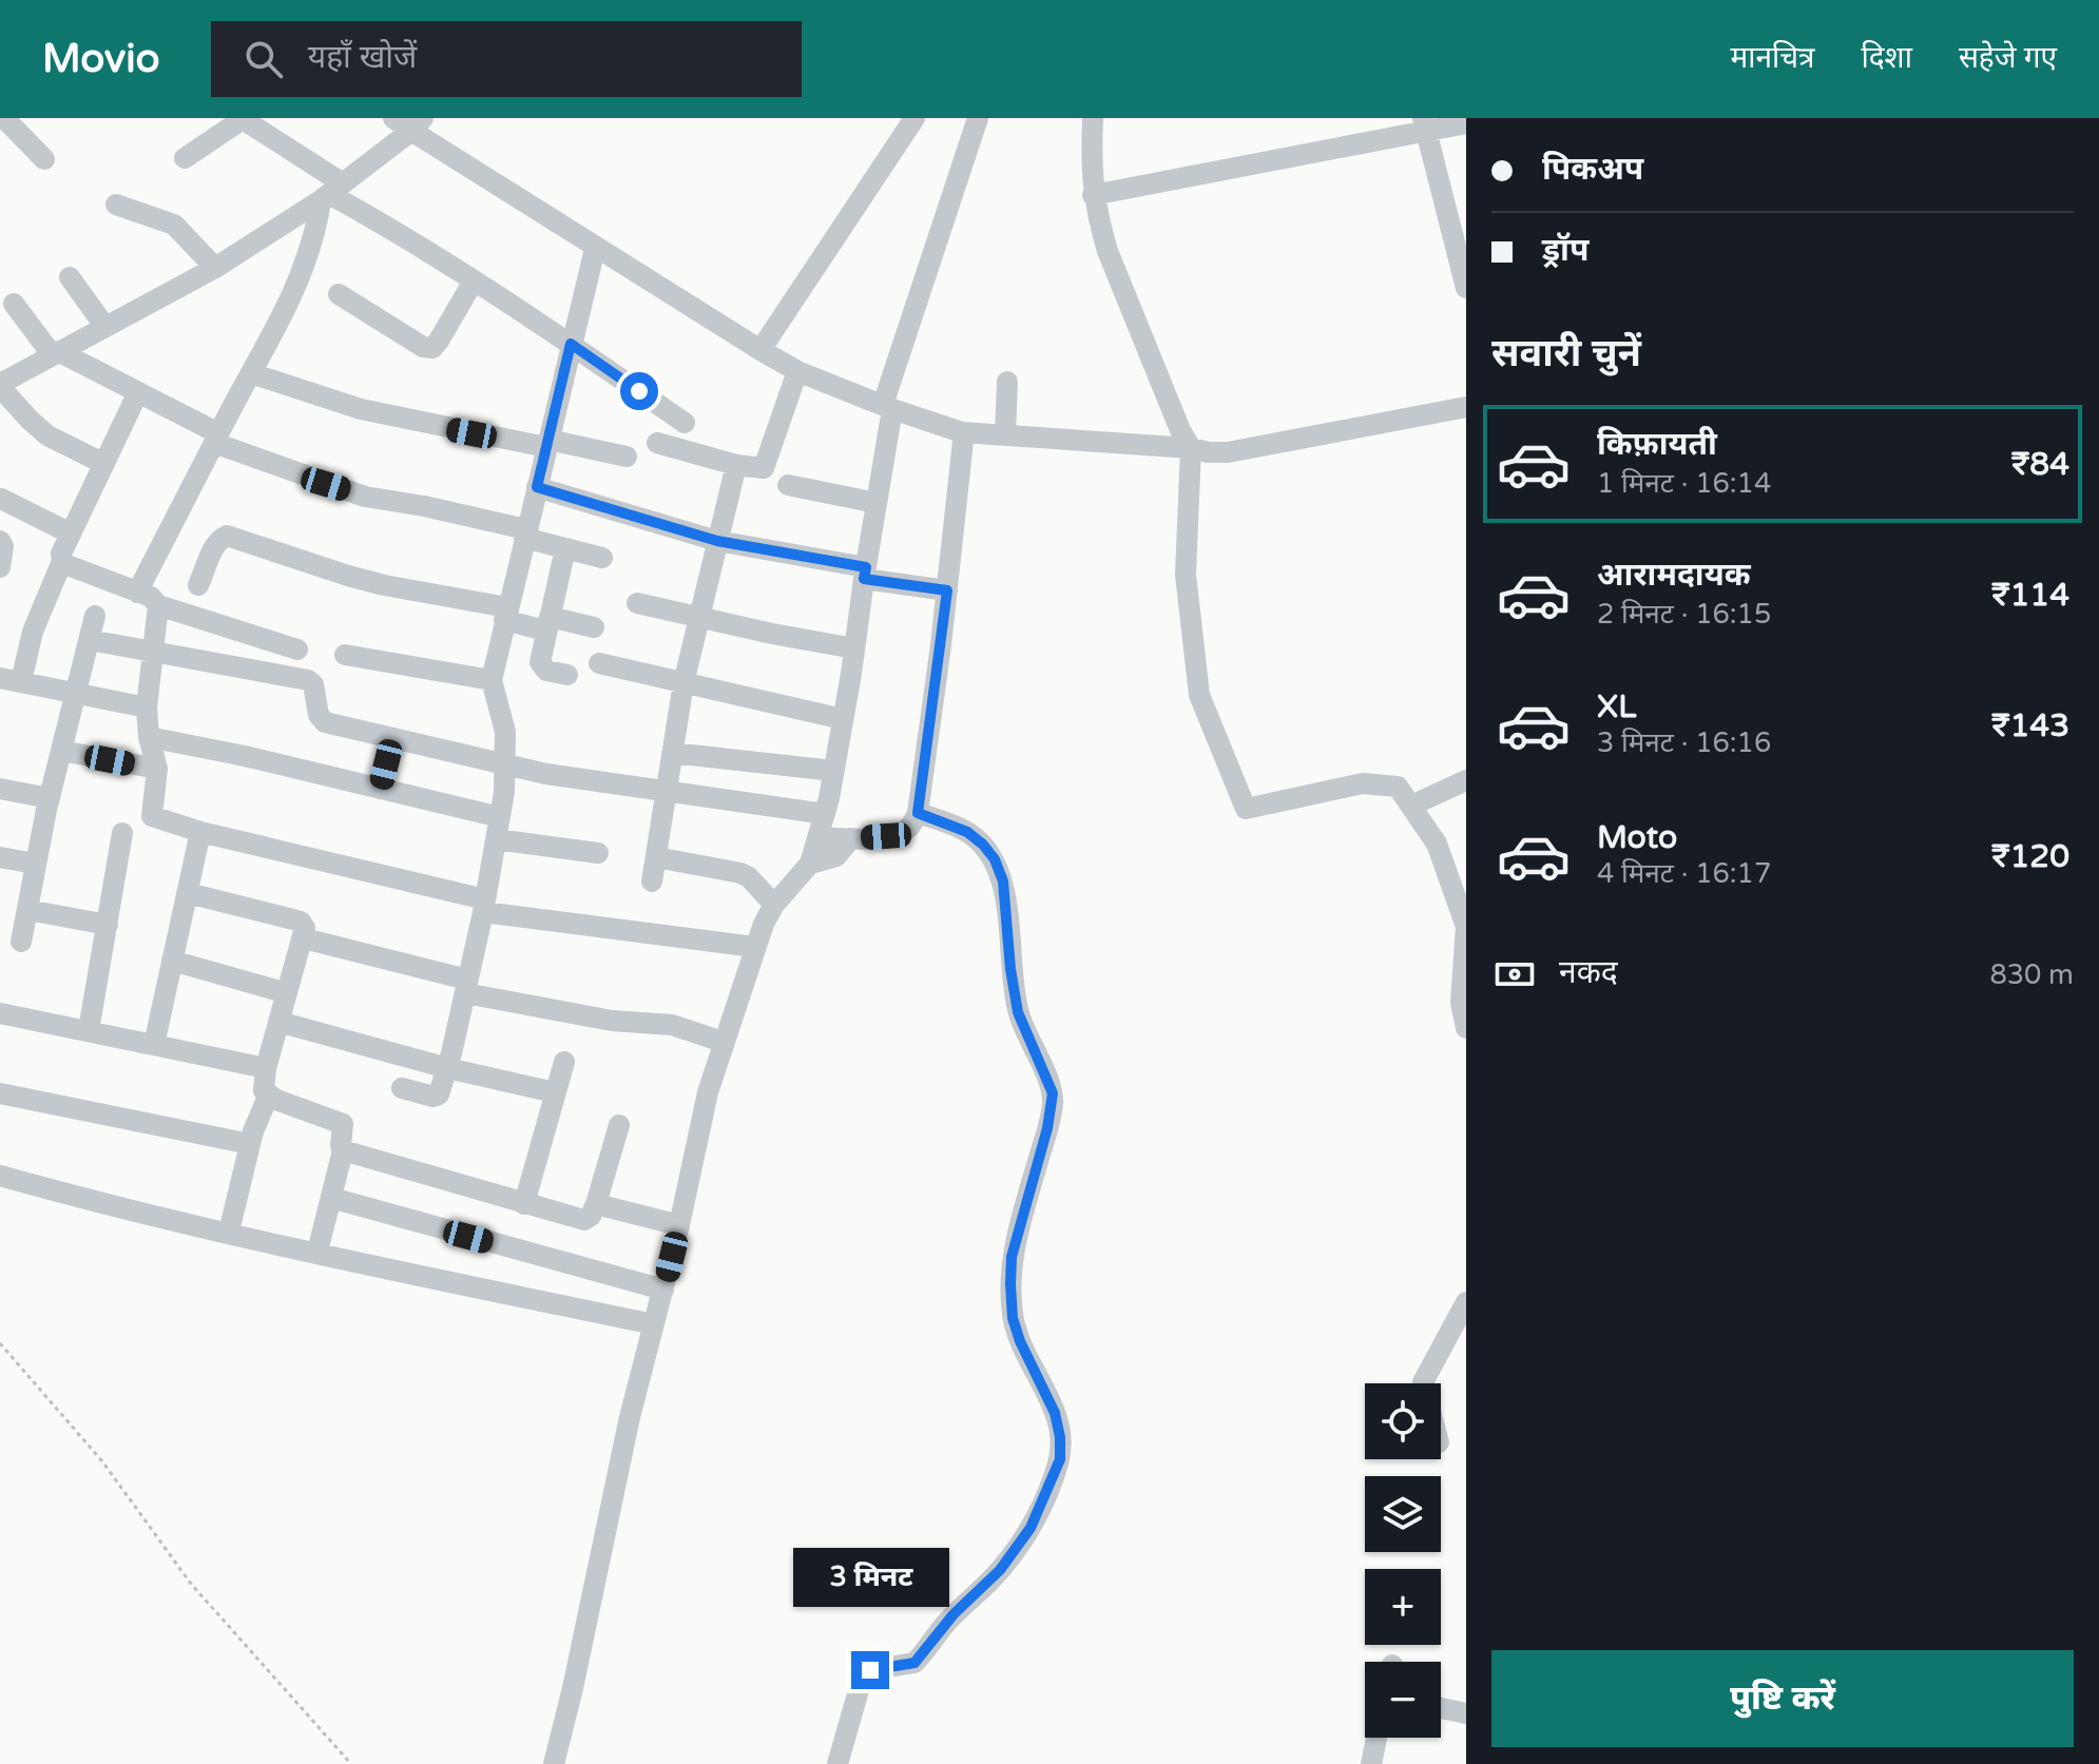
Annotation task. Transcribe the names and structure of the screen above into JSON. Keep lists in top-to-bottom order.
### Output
{
  "page": {
    "header": "Movio",
    "search": "यहाँ खोजें",
    "nav": ["मानचित्र", "दिशा", "सहेजे गए"],
    "banner": ["पिकअप", "ड्रॉप"],
    "heading": "सवारी चुनें",
    "list": [
      {
        "name": "किफ़ायती",
        "note": "1 मिनट · 16:14",
        "value": "₹84"
      },
      {
        "name": "आरामदायक",
        "note": "2 मिनट · 16:15",
        "value": "₹114"
      },
      {
        "name": "XL",
        "note": "3 मिनट · 16:16",
        "value": "₹143"
      },
      {
        "name": "Moto",
        "note": "4 मिनट · 16:17",
        "value": "₹120"
      }
    ],
    "pay": ["नकद", "830 m"],
    "map_buttons": ["+", "−"],
    "bubble": "3 मिनट",
    "buttons": "पुष्टि करें"
  }
}
